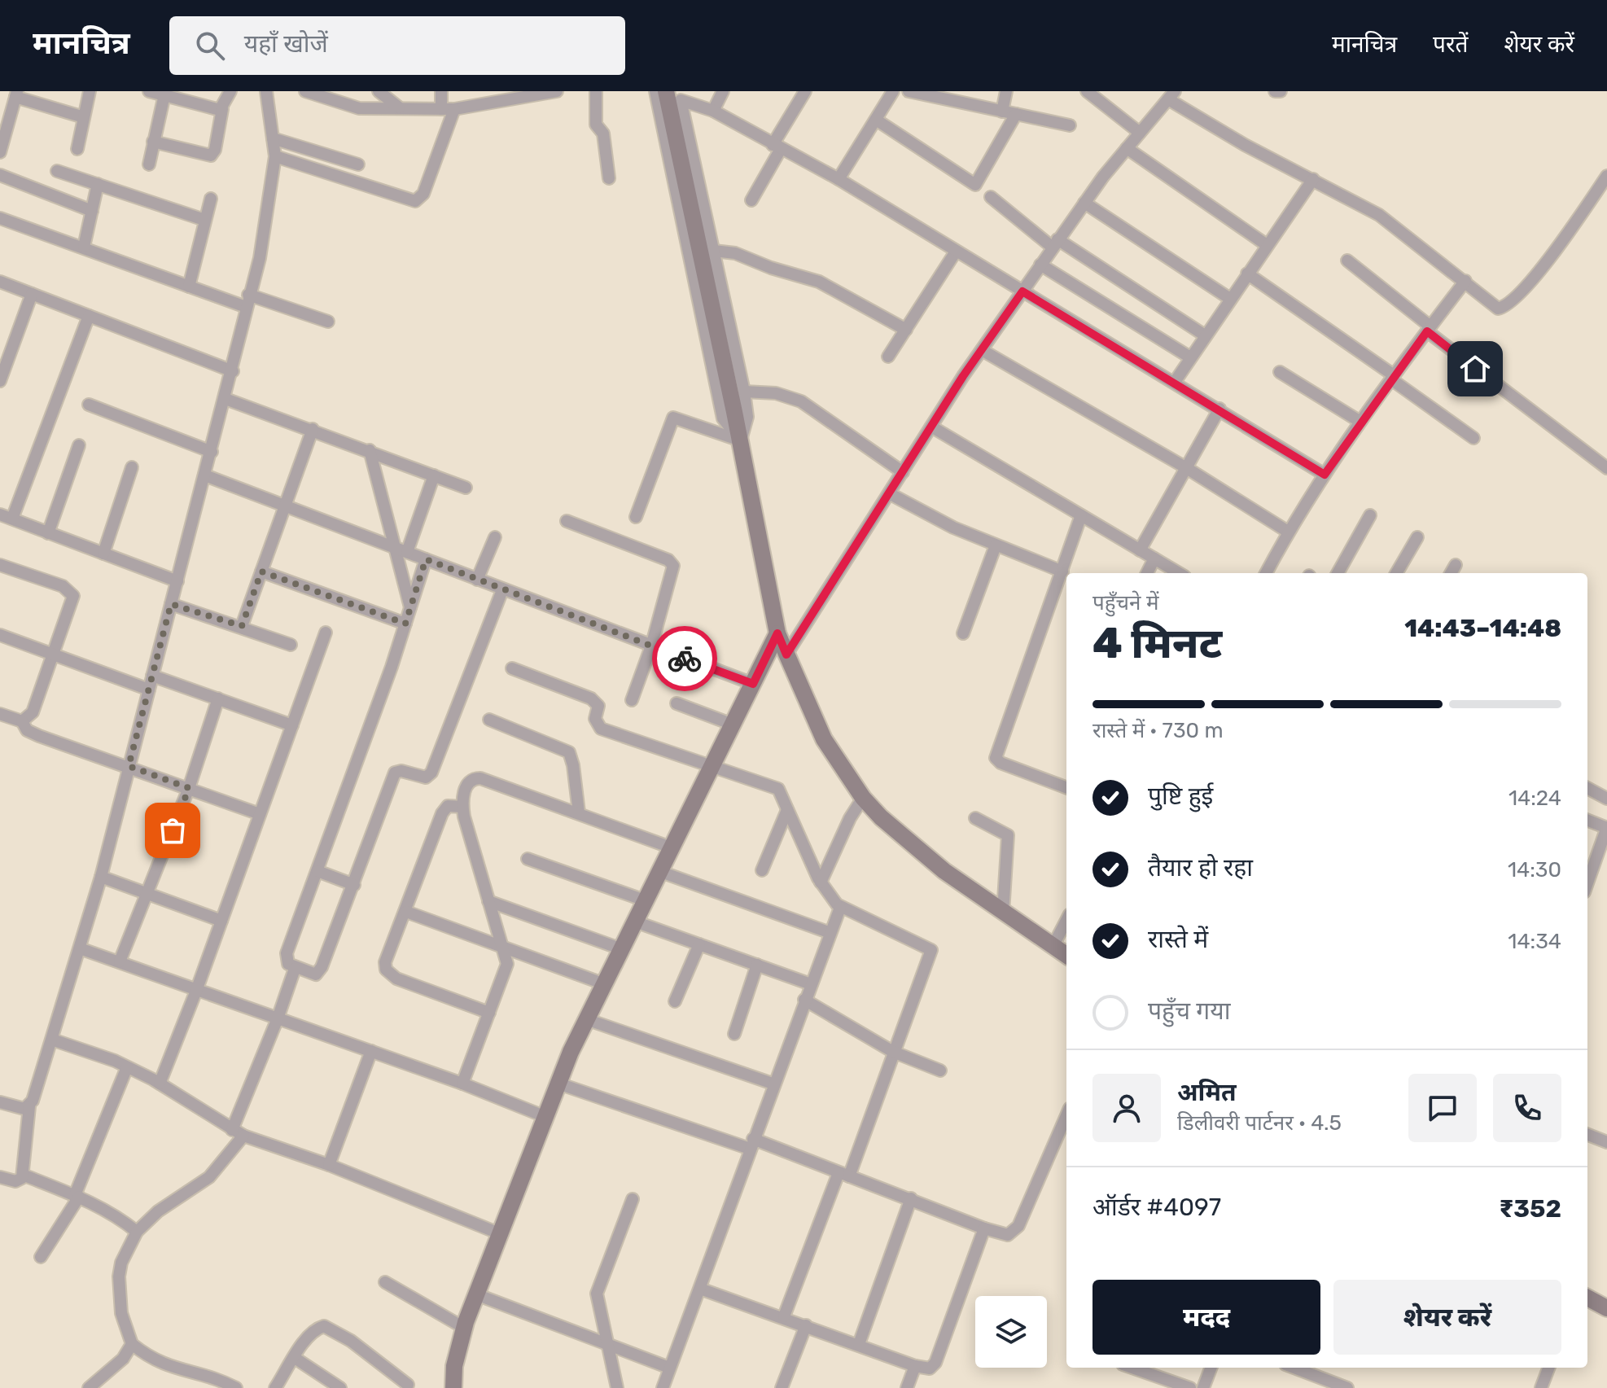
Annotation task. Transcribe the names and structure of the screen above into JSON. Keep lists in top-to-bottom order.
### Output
{
  "page": {
    "header": "मानचित्र",
    "search": "यहाँ खोजें",
    "nav": ["मानचित्र", "परतें", "शेयर करें"],
    "heading": ["4 मिनट", "पहुँचने में", "14:43–14:48"],
    "panel": [
      "अमित",
      "डिलीवरी पार्टनर · 4.5",
      "ऑर्डर #4097",
      "₹352"
    ],
    "bar": "रास्ते में · 730 m",
    "list": [
      ["पुष्टि हुई", "14:24"],
      ["तैयार हो रहा", "14:30"],
      ["रास्ते में", "14:34"],
      "पहुँच गया"
    ],
    "buttons": ["मदद", "शेयर करें"]
  }
}
